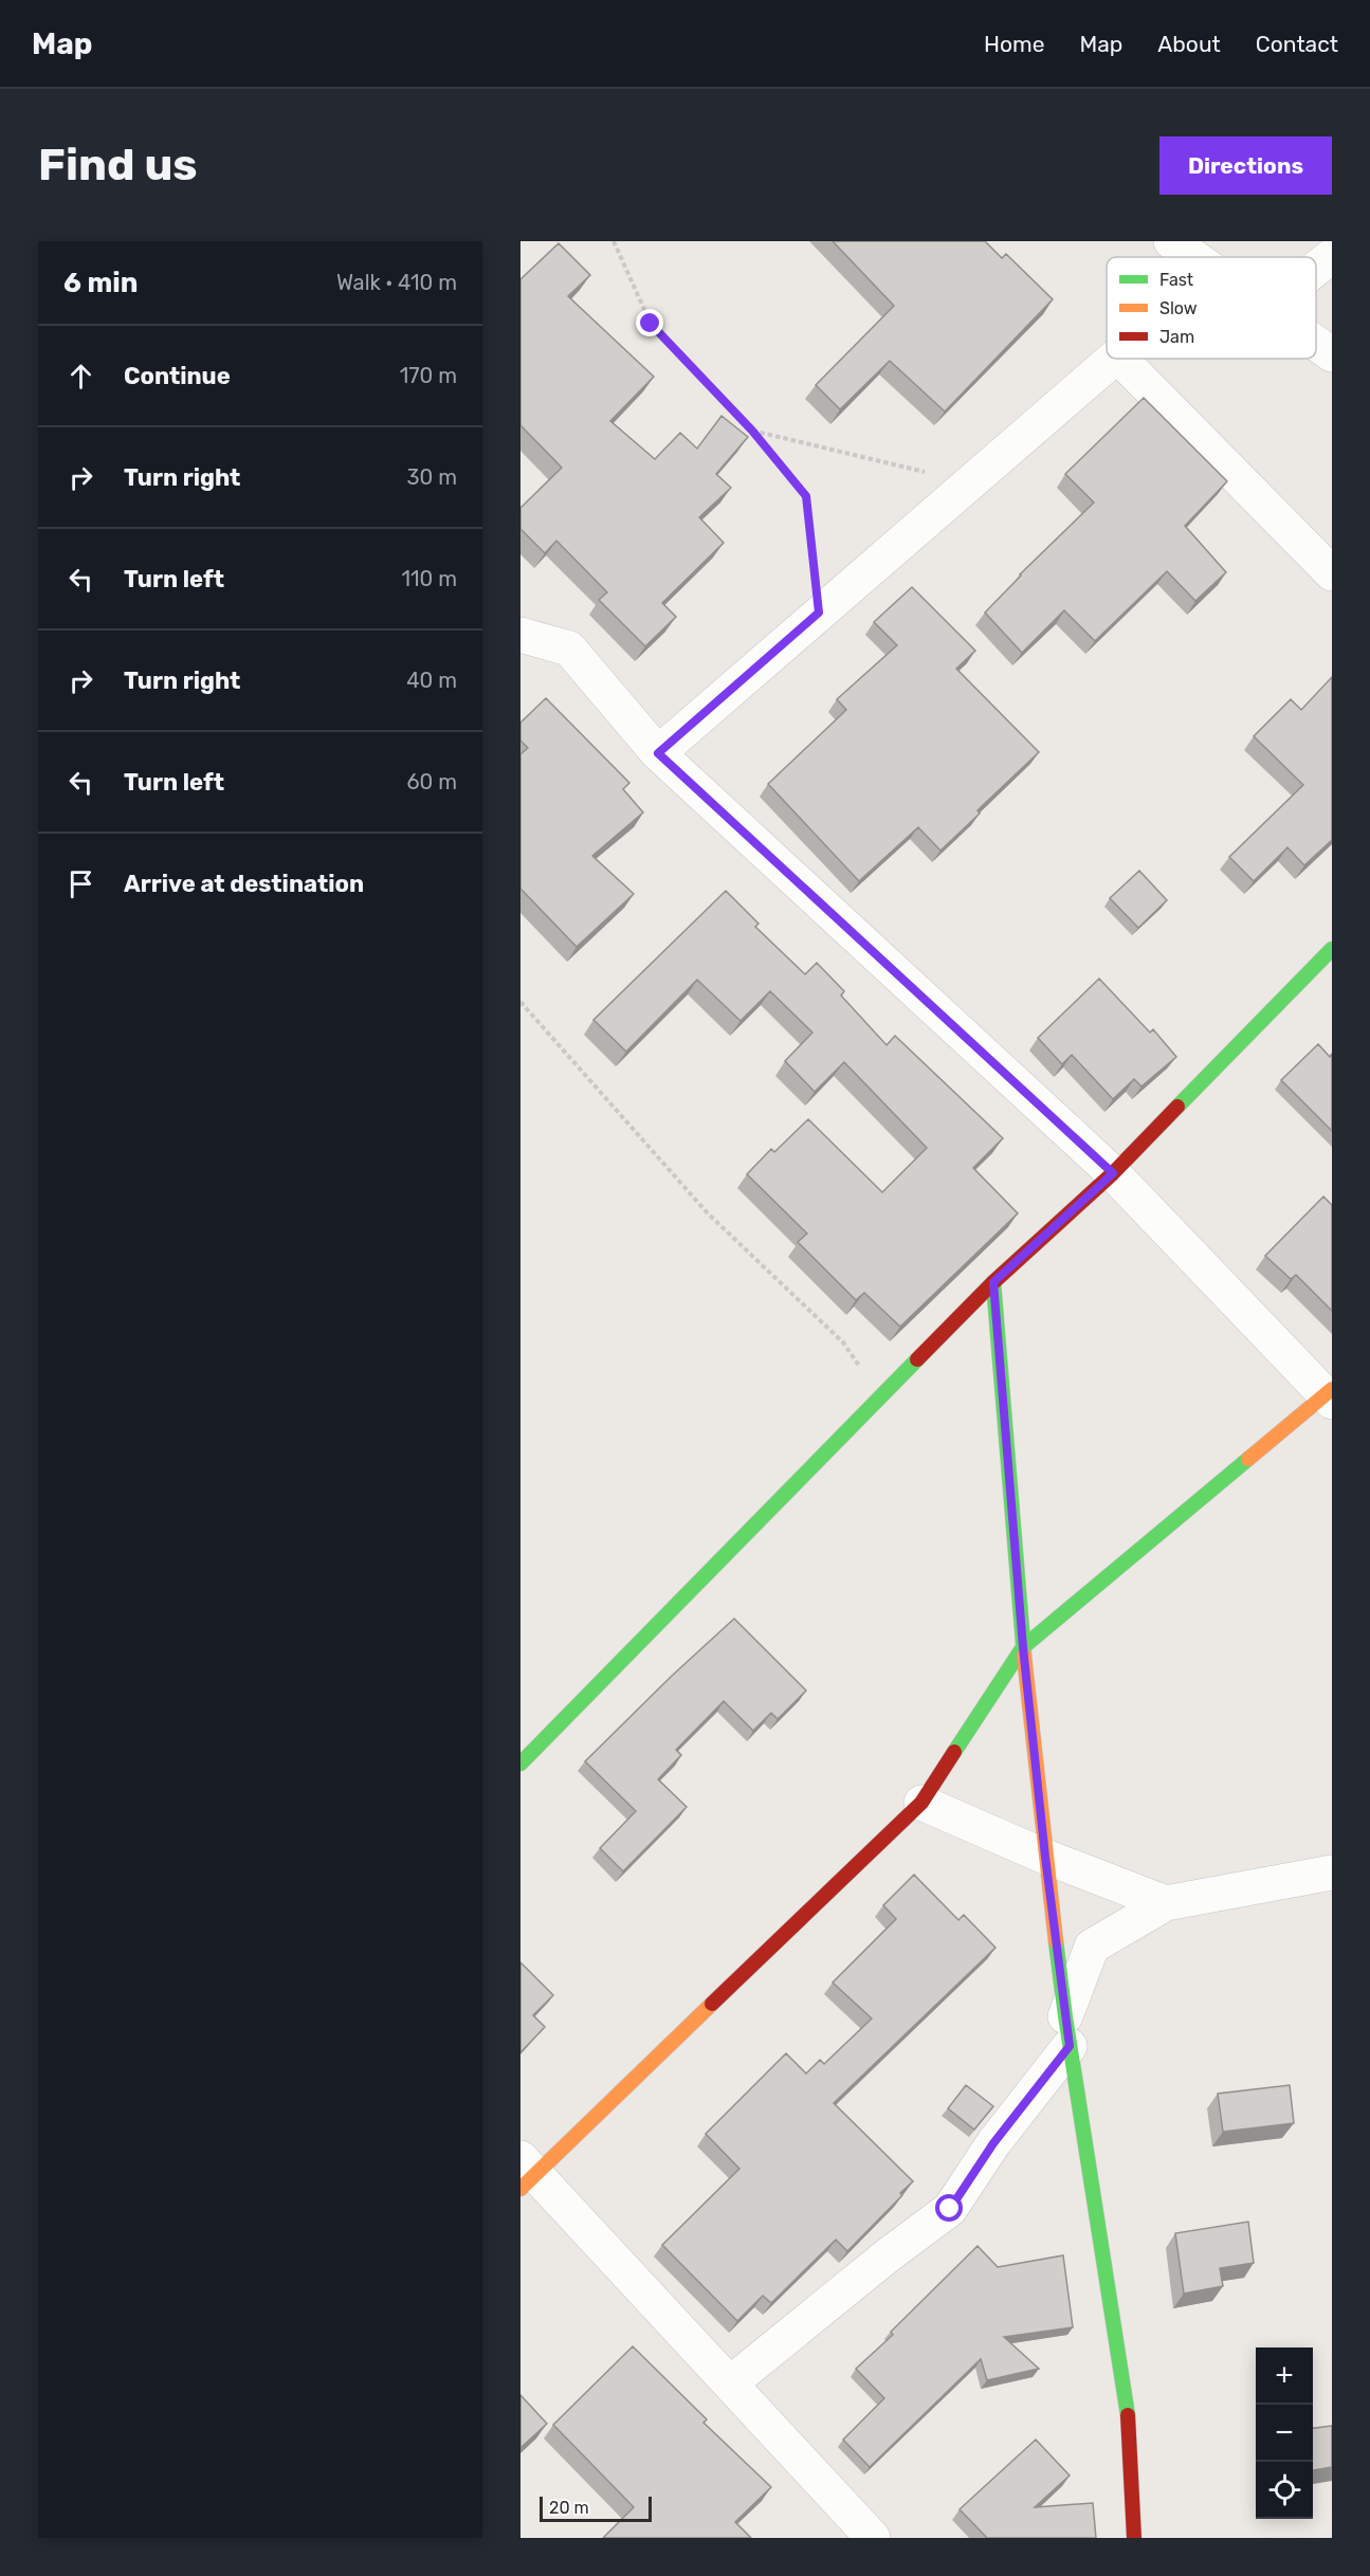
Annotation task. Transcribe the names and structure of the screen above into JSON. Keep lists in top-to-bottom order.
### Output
{
  "legend": ["Fast", "Slow", "Jam"],
  "scale_bar": "20 m",
  "page": {
    "header": "Map",
    "nav": [
      "Home",
      "Map",
      "About",
      "Contact"
    ],
    "buttons": "Directions",
    "title": "Find us",
    "heading": ["6 min", "Walk · 410 m"],
    "list": [
      ["Continue", "170 m"],
      ["Turn right", "30 m"],
      ["Turn left", "110 m"],
      ["Turn right", "40 m"],
      ["Turn left", "60 m"],
      "Arrive at destination"
    ],
    "map_buttons": ["+", "−"],
    "scale": "20 m"
  }
}
